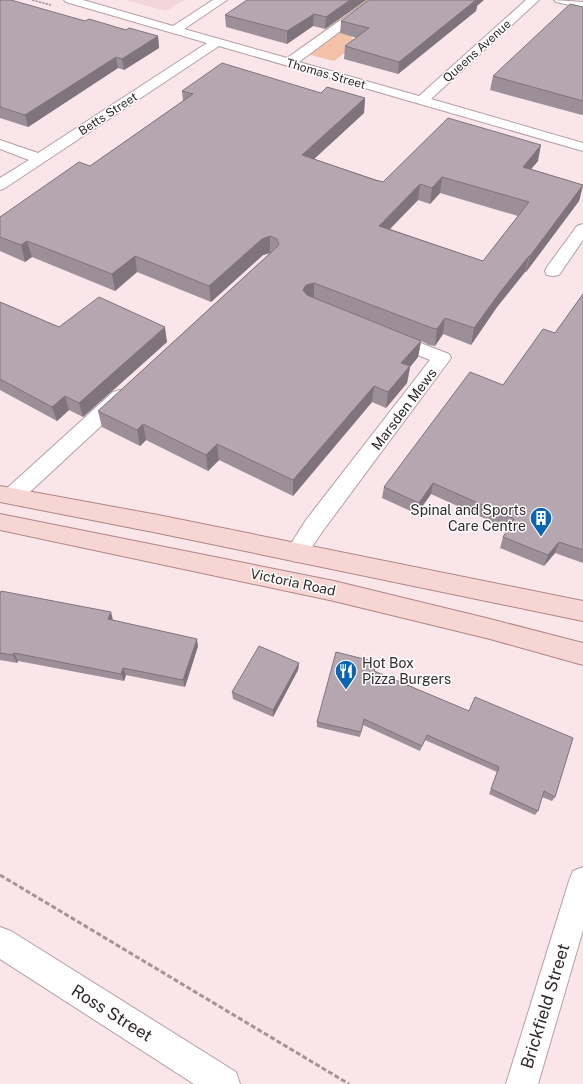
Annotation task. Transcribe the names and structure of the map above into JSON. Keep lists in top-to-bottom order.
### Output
{
  "streets": {
    "main road": ["Victoria Road"],
    "street": [
      "Queens Avenue",
      "Thomas Street",
      "Betts Street",
      "Marsden Mews",
      "Brickfield Street",
      "Ross Street"
    ]
  },
  "crossings": [
    ["Queens Avenue", "Thomas Street"],
    ["Thomas Street", "Betts Street"],
    ["Marsden Mews", "Victoria Road"]
  ],
  "places": {
    "building": ["Spinal and Sports Care Centre"],
    "restaurant": ["Hot Box Pizza Burgers"]
  }
}
